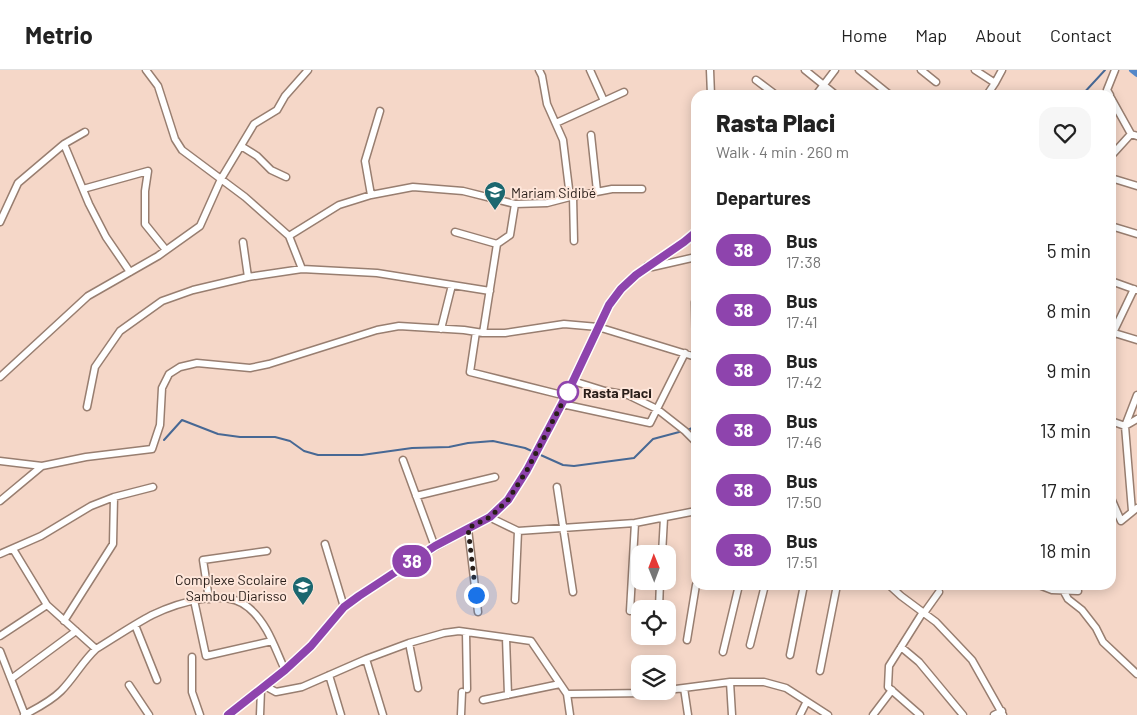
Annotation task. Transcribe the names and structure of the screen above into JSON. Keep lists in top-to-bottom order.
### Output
{
  "places": {
    "school or university": ["Mariam Sidibé", "Complexe Scolaire Sambou Diarisso"],
    "other": ["Rasta Placi"]
  },
  "lines": ["bus line 38"],
  "north": "top",
  "page": {
    "header": "Metrio",
    "nav": [
      "Home",
      "Map",
      "About",
      "Contact"
    ],
    "on_map": "38",
    "heading": [
      ["Rasta Placi", "Walk · 4 min · 260 m"],
      "Departures"
    ],
    "list": [
      {
        "mark": "38",
        "name": "Bus",
        "note": "17:38",
        "value": "5 min"
      },
      {
        "mark": "38",
        "name": "Bus",
        "note": "17:41",
        "value": "8 min"
      },
      {
        "mark": "38",
        "name": "Bus",
        "note": "17:42",
        "value": "9 min"
      },
      {
        "mark": "38",
        "name": "Bus",
        "note": "17:46",
        "value": "13 min"
      },
      {
        "mark": "38",
        "name": "Bus",
        "note": "17:50",
        "value": "17 min"
      },
      {
        "mark": "38",
        "name": "Bus",
        "note": "17:51",
        "value": "18 min"
      }
    ]
  }
}
